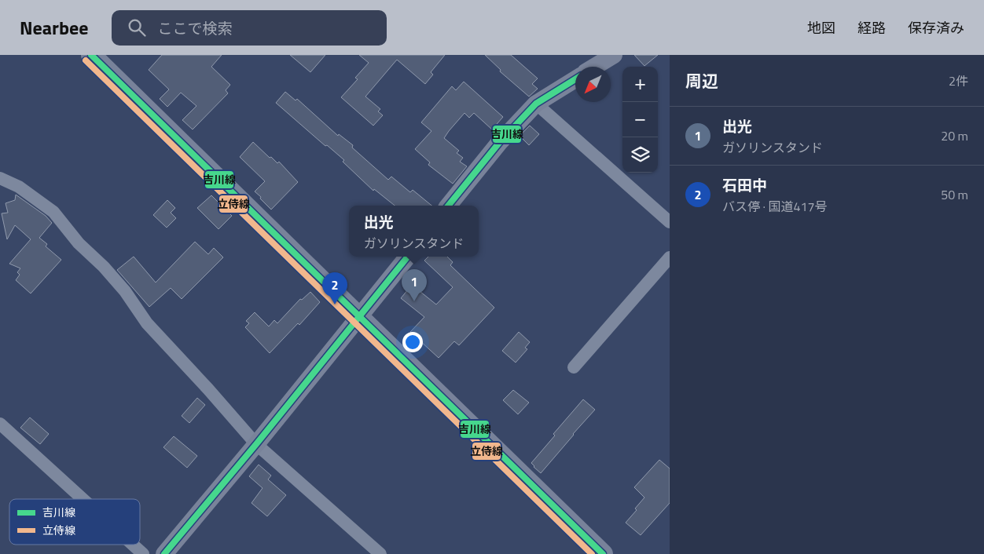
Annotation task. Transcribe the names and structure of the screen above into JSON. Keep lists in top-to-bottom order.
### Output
{
  "lines": ["transit line 吉川線", "transit line 立侍線"],
  "legend": ["吉川線", "立侍線"],
  "north": "bottom left",
  "page": {
    "header": "Nearbee",
    "search": "ここで検索",
    "nav": ["地図", "経路", "保存済み"],
    "heading": ["周辺", "2件"],
    "map_buttons": ["+", "−"],
    "list": [
      {
        "mark": "1",
        "name": "出光",
        "note": "ガソリンスタンド",
        "value": "20 m"
      },
      {
        "mark": "2",
        "name": "石田中",
        "note": "バス停 · 国道417号",
        "value": "50 m"
      }
    ],
    "popup": ["出光", "ガソリンスタンド"],
    "pins": ["1", "2"]
  }
}
